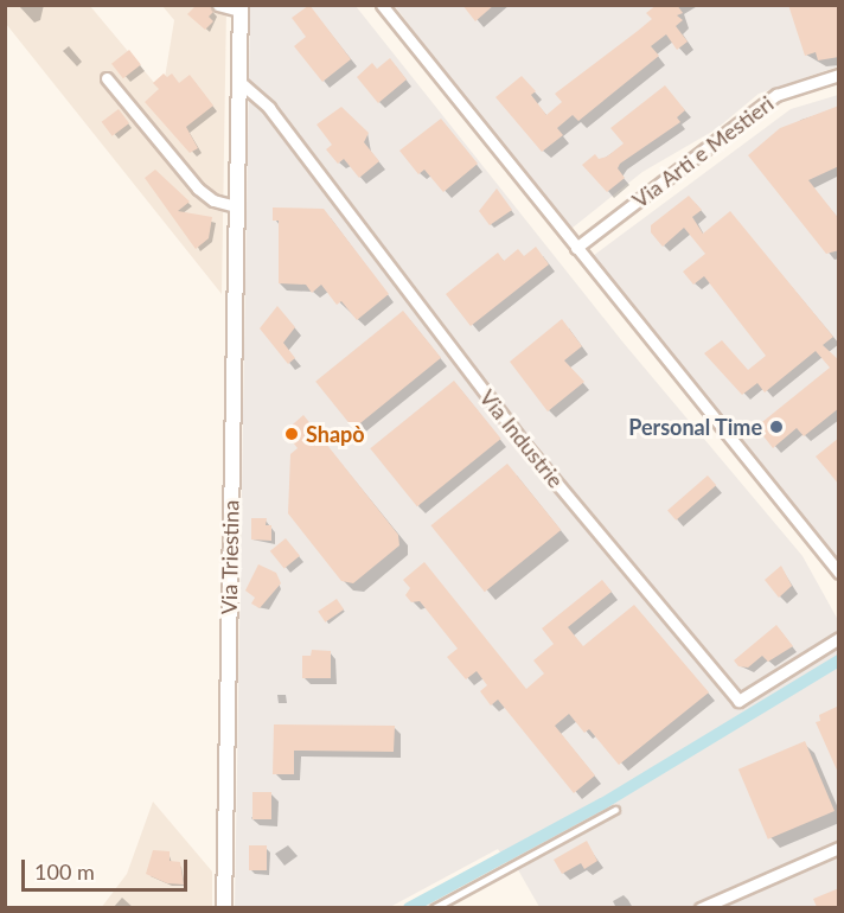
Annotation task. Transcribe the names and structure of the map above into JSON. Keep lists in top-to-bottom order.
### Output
{
  "streets": {
    "main road": ["Via Triestina"],
    "street": ["Via Arti e Mestieri", "Via Industrie"]
  },
  "crossings": [
    ["Via Industrie", "Via Triestina"]
  ],
  "places": ["Personal Time", "Shapò"],
  "scale_bar": "100 m"
}
